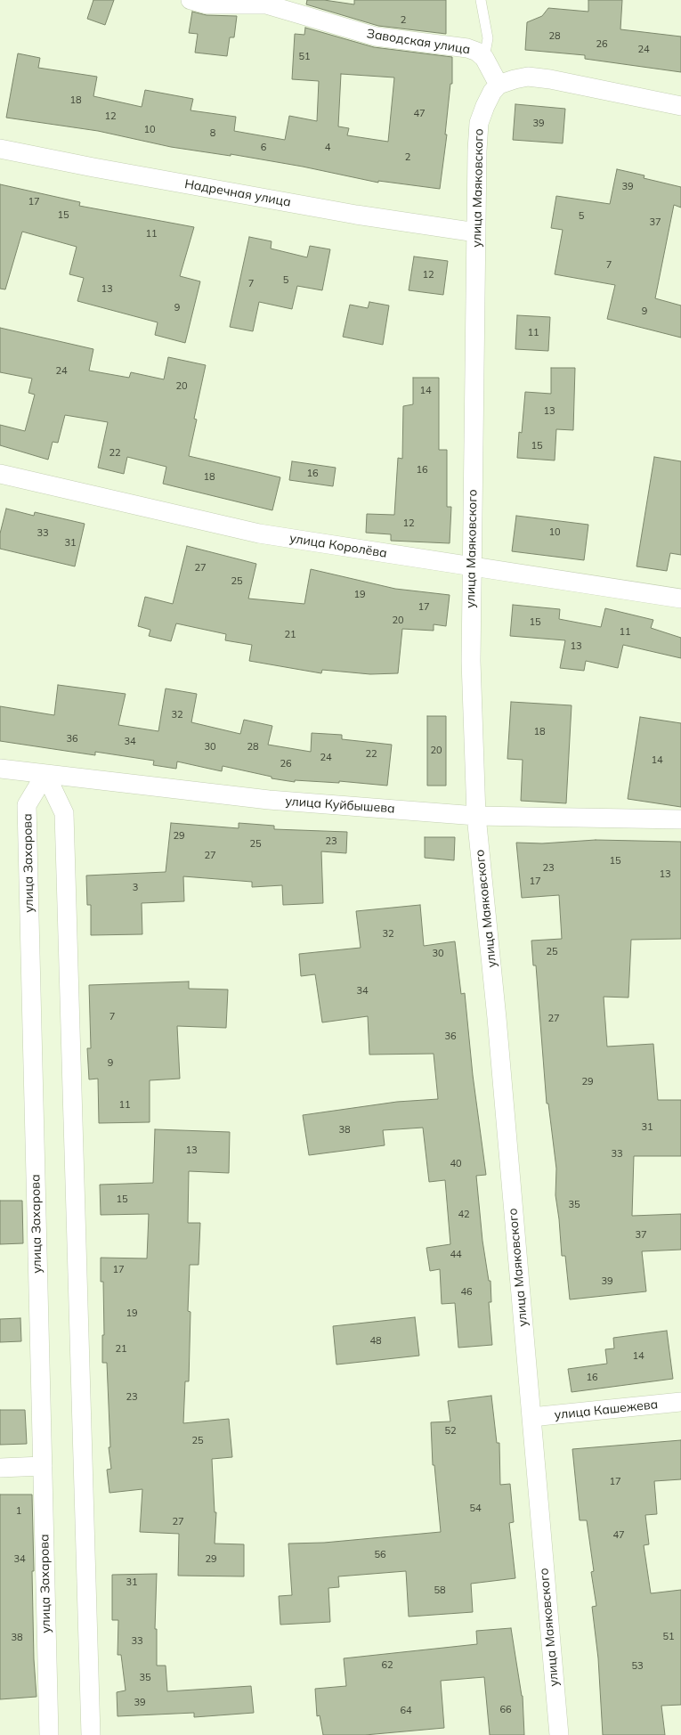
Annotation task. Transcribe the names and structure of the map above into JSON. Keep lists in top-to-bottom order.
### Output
{
  "streets": {
    "street": [
      "Заводская улица",
      "улица Маяковского",
      "Надречная улица",
      "улица Королёва",
      "улица Куйбышева",
      "улица Захарова",
      "улица Кашежева"
    ]
  },
  "crossings": [
    ["Заводская улица", "улица Маяковского"],
    ["улица Маяковского", "Надречная улица"],
    ["улица Маяковского", "улица Королёва"],
    ["улица Маяковского", "улица Куйбышева"],
    ["улица Маяковского", "улица Кашежева"],
    ["улица Куйбышева", "улица Захарова"]
  ],
  "house_numbers": [
    "2",
    "28",
    "26",
    "24",
    "51",
    "18",
    "47",
    "12",
    "39",
    "10",
    "8",
    "6",
    "4",
    "2",
    "39",
    "17",
    "15",
    "5",
    "37",
    "11",
    "7",
    "12",
    "5",
    "7",
    "13",
    "9",
    "9",
    "11",
    "24",
    "20",
    "14",
    "13",
    "15",
    "22",
    "16",
    "16",
    "18",
    "12",
    "10",
    "33",
    "31",
    "27",
    "25",
    "19",
    "17",
    "20",
    "15",
    "11",
    "21",
    "13",
    "32",
    "18",
    "36",
    "34",
    "30",
    "28",
    "20",
    "22",
    "24",
    "14",
    "26",
    "29",
    "23",
    "25",
    "27",
    "15",
    "23",
    "13",
    "17",
    "3",
    "32",
    "25",
    "30",
    "34",
    "7",
    "27",
    "36",
    "9",
    "29",
    "11",
    "31",
    "38",
    "13",
    "33",
    "40",
    "15",
    "35",
    "42",
    "37",
    "44",
    "17",
    "39",
    "46",
    "19",
    "48",
    "21",
    "14",
    "16",
    "23",
    "52",
    "25",
    "17",
    "54",
    "1",
    "27",
    "47",
    "56",
    "34",
    "29",
    "31",
    "58",
    "51",
    "38",
    "33",
    "62",
    "53",
    "35",
    "39",
    "66",
    "64"
  ]
}
